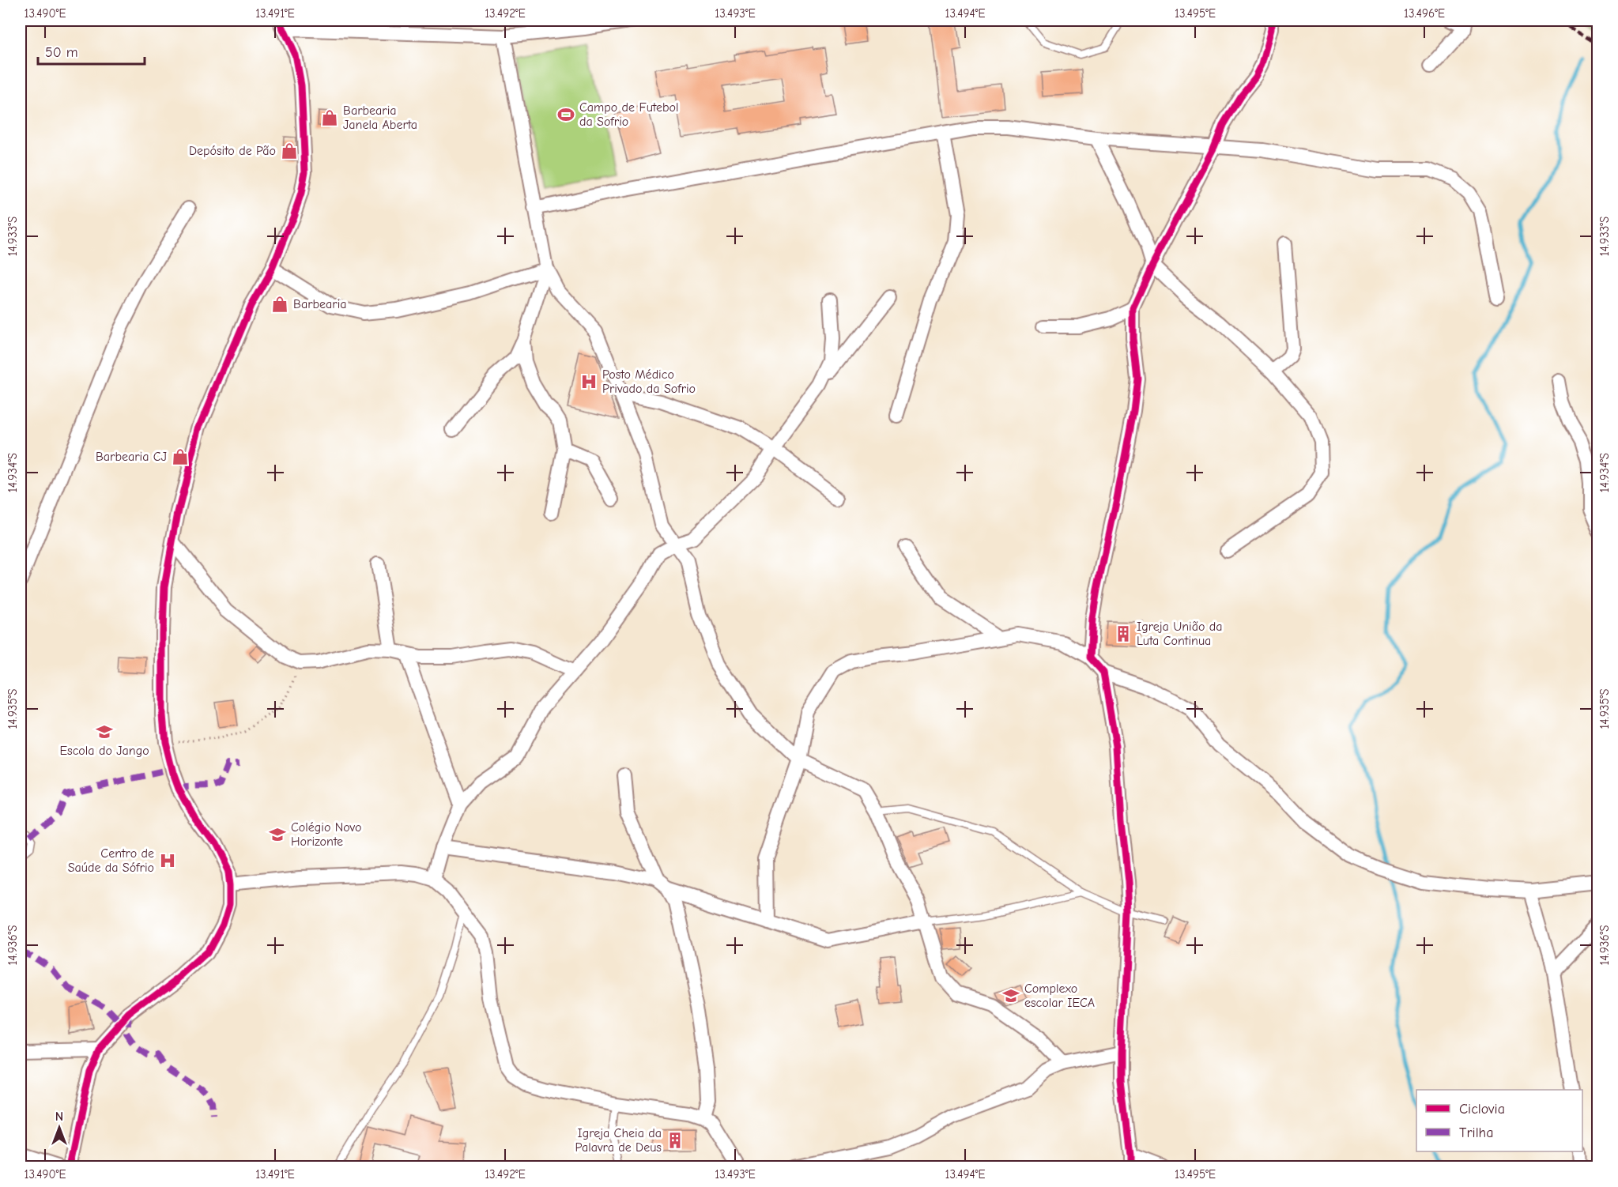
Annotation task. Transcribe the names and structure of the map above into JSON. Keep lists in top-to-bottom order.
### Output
{
  "places": {
    "sports": ["Campo de Futebol da Sofrio"],
    "shop": [
      "Barbearia Janela Aberta",
      "Depósito de Pão",
      "Barbearia",
      "Barbearia CJ"
    ],
    "hospital": ["Posto Médico Privado da Sofrio", "Centro de Saúde da Sófrio"],
    "building": ["Igreja União da Luta Continua", "Igreja Cheia da Palavra de Deus"],
    "school or university": ["Escola do Jango", "Colégio Novo Horizonte", "Complexo escolar IECA"]
  },
  "legend": ["Ciclovia", "Trilha"],
  "scale_bar": "50 m",
  "north": "top",
  "coordinates": [
    "13.490°E",
    "13.491°E",
    "13.492°E",
    "13.493°E",
    "13.494°E",
    "13.495°E",
    "13.496°E",
    "14.933°S",
    "14.934°S",
    "14.935°S",
    "14.936°S"
  ]
}
